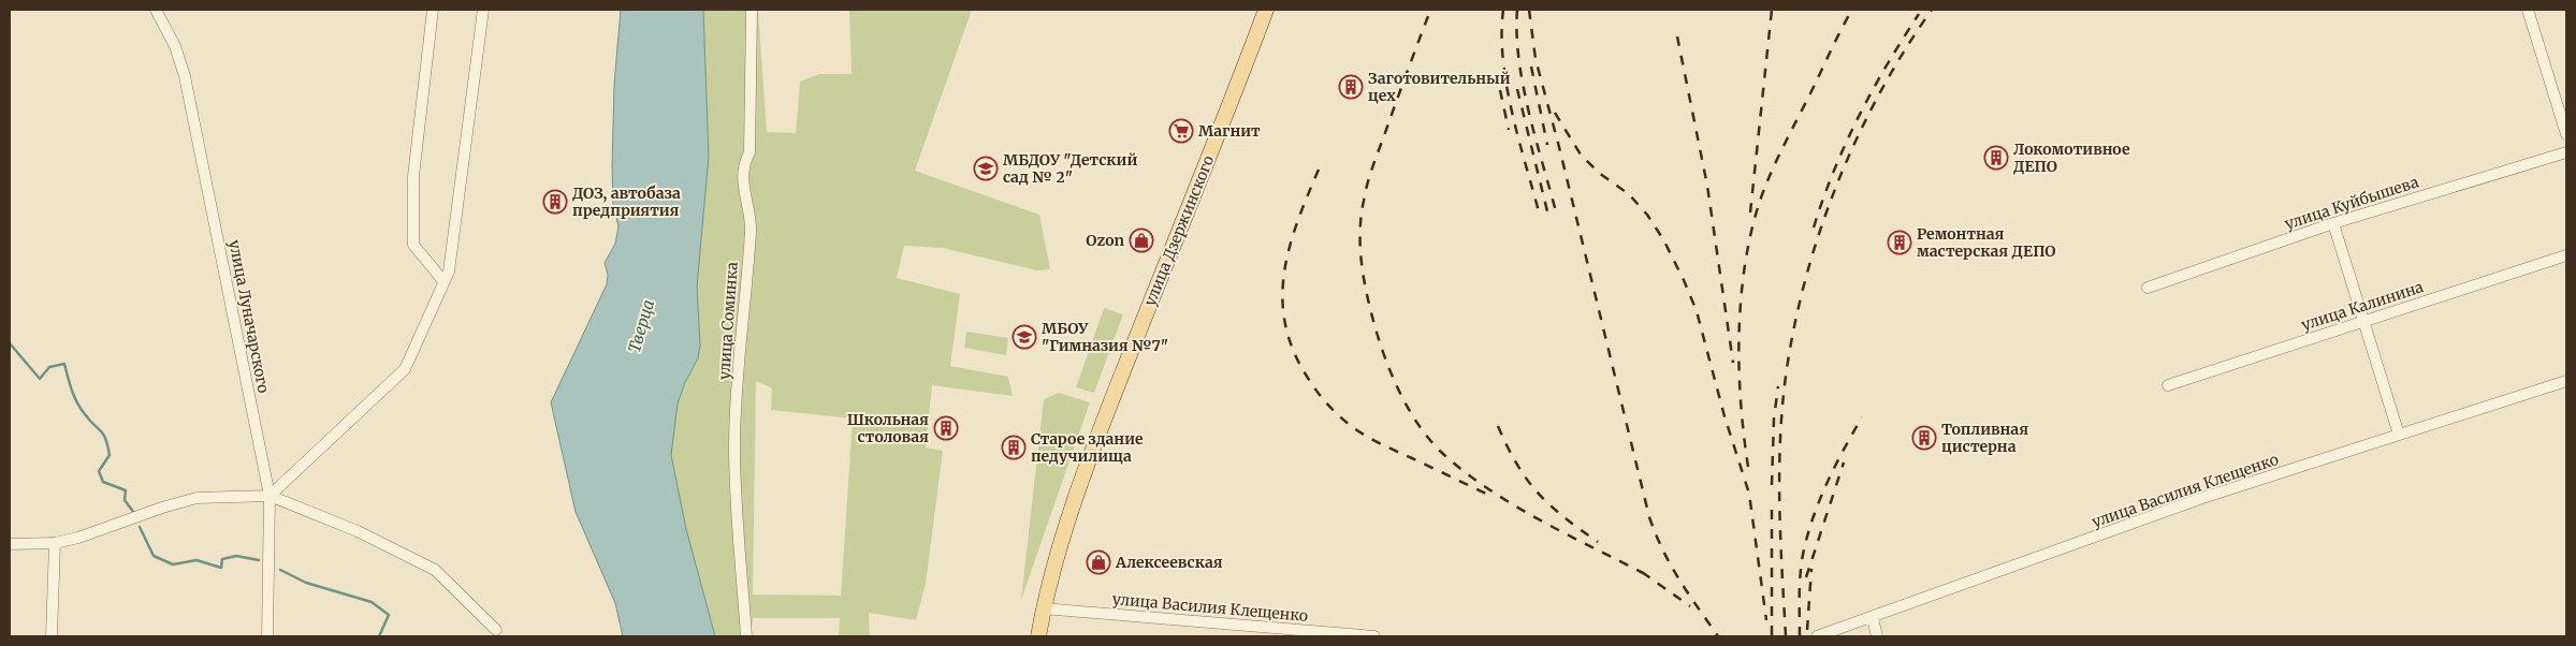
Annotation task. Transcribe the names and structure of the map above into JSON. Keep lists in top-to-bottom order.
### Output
{
  "streets": {
    "main road": ["улица Дзержинского"],
    "street": [
      "улица Куйбышева",
      "улица Калинина",
      "улица Луначарского",
      "улица Соминка",
      "улица Василия Клещенко"
    ]
  },
  "crossings": [
    ["улица Дзержинского", "улица Василия Клещенко"]
  ],
  "water": ["Тверца"],
  "places": {
    "building": [
      "Заготовительный цех",
      "Локомотивное ДЕПО",
      "ДОЗ, автобаза предприятия",
      "Ремонтная мастерская ДЕПО",
      "Школьная столовая",
      "Топливная цистерна",
      "Старое здание педучилища"
    ],
    "supermarket": ["Магнит"],
    "school or university": ["МБДОУ \"Детский сад № 2\"", "МБОУ \"Гимназия №7\""],
    "shop": ["Ozon", "Алексеевская"]
  }
}
